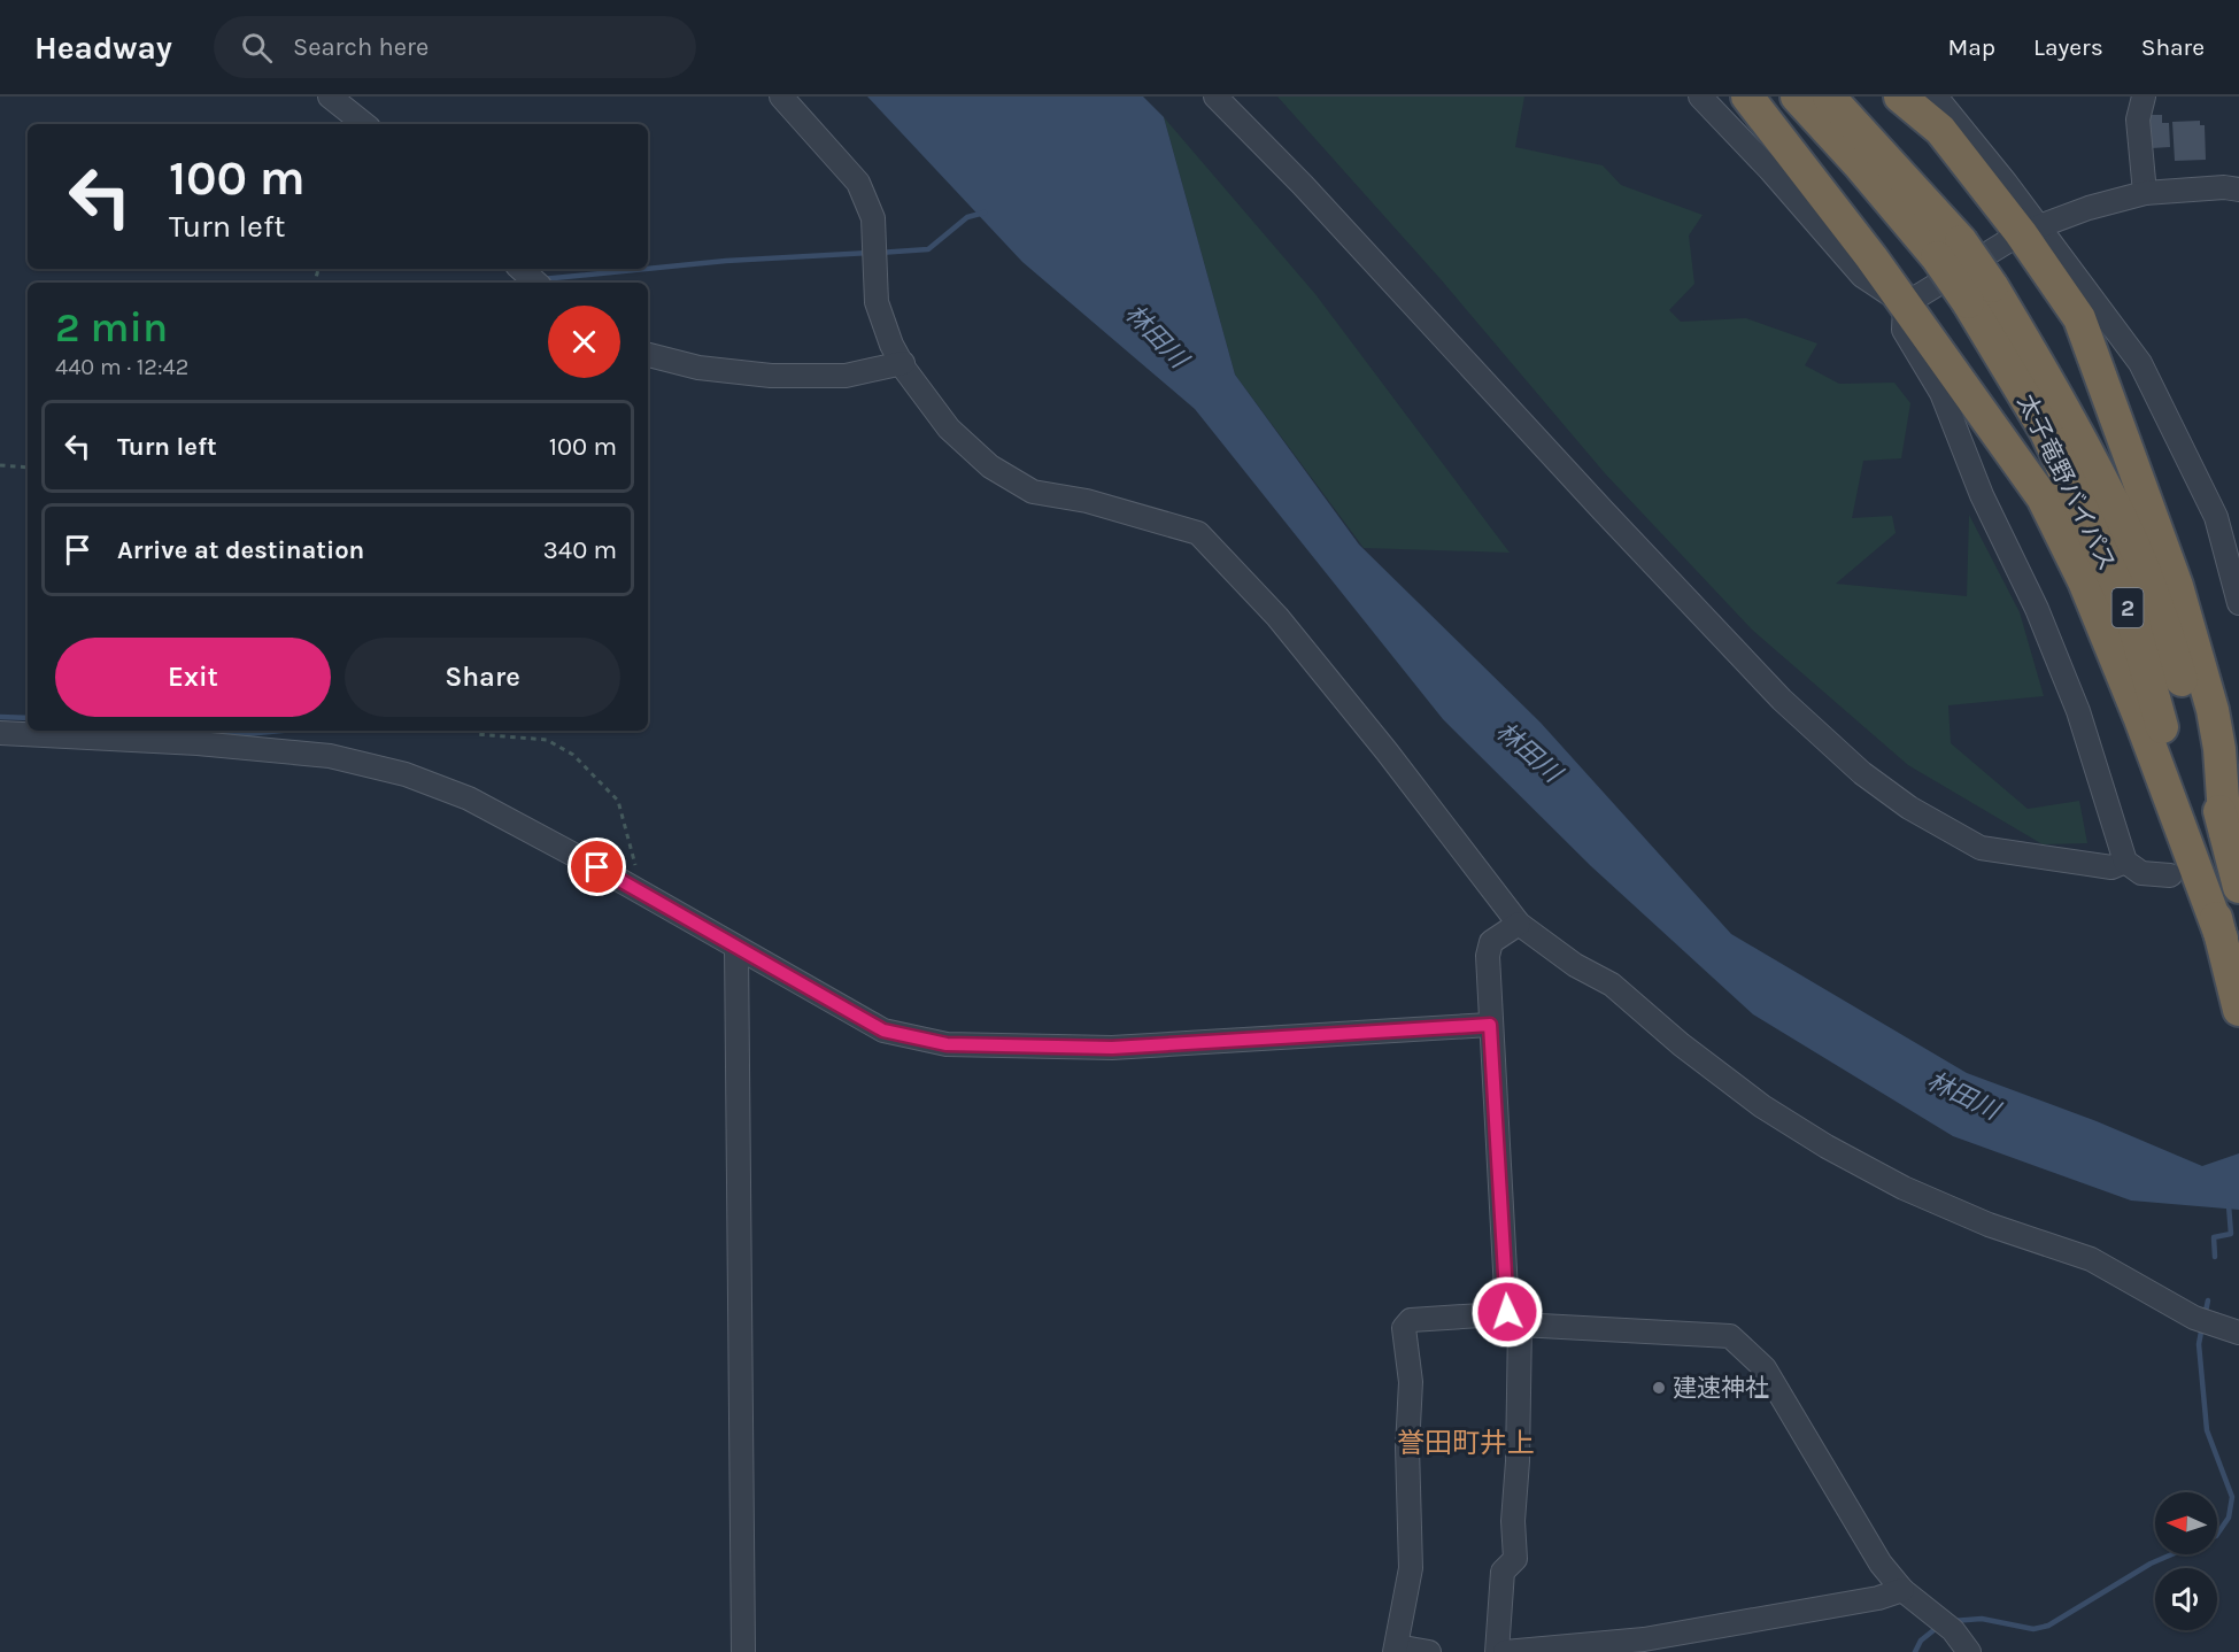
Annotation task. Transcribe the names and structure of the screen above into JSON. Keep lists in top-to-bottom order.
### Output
{
  "streets": {
    "highway": ["太子竜野バイパス", "2"]
  },
  "districts": ["誉田町井上"],
  "water": ["林田川"],
  "places": ["建速神社"],
  "north": "left",
  "page": {
    "header": "Headway",
    "search": "Search here",
    "nav": ["Map", "Layers", "Share"],
    "turn": ["100 m", "Turn left"],
    "heading": ["2 min", "440 m · 12:42"],
    "list": [
      {
        "name": "Turn left",
        "value": "100 m"
      },
      {
        "name": "Arrive at destination",
        "value": "340 m"
      }
    ],
    "buttons": ["Exit", "Share"]
  }
}
